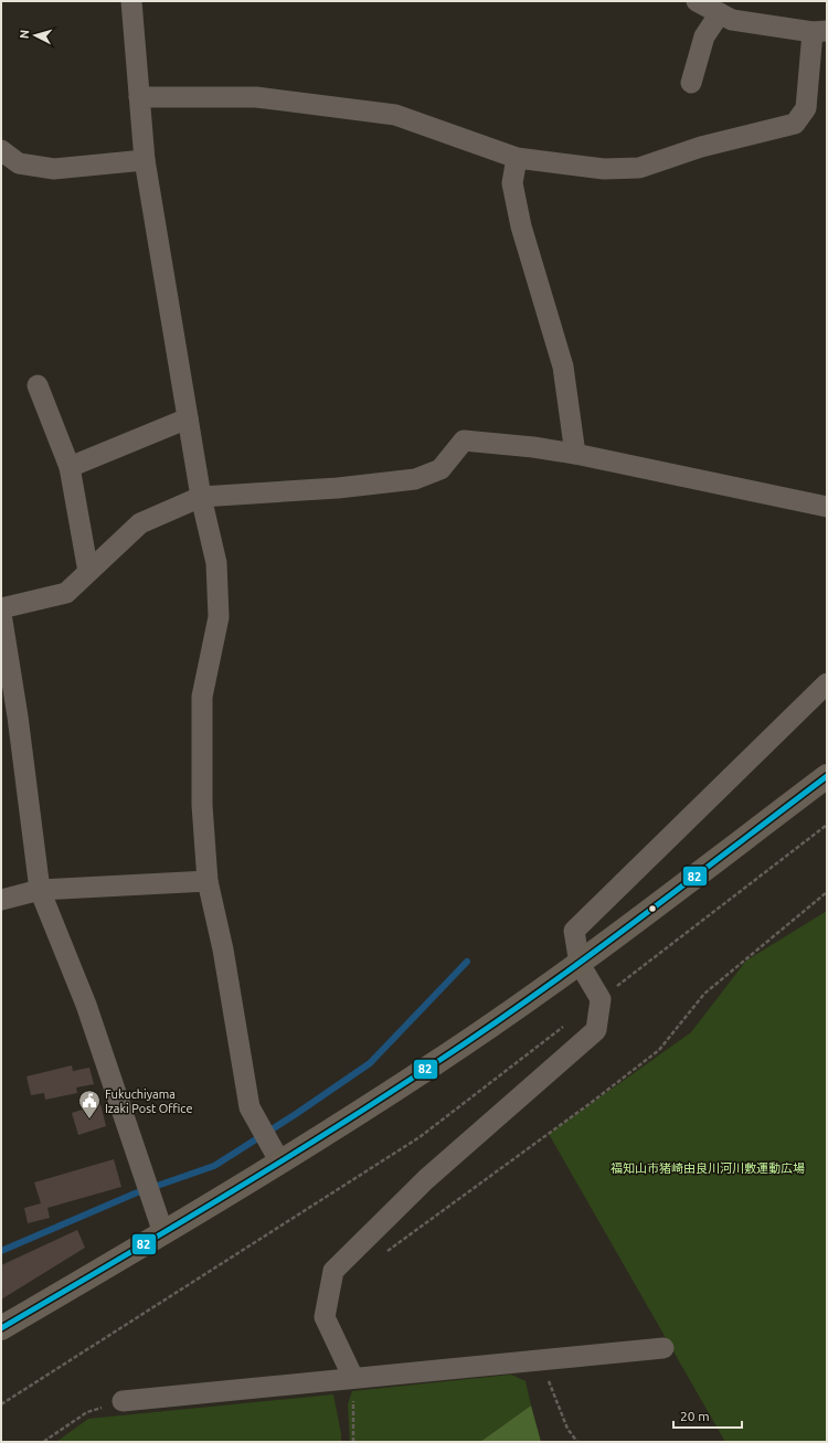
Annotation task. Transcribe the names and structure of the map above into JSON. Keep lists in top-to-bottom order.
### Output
{
  "parks": ["福知山市猪崎由良川河川敷運動広場"],
  "places": {
    "public building": ["Fukuchiyama Izaki Post Office"]
  },
  "lines": ["transit line 82"],
  "scale_bar": "20 m",
  "north": "left"
}
